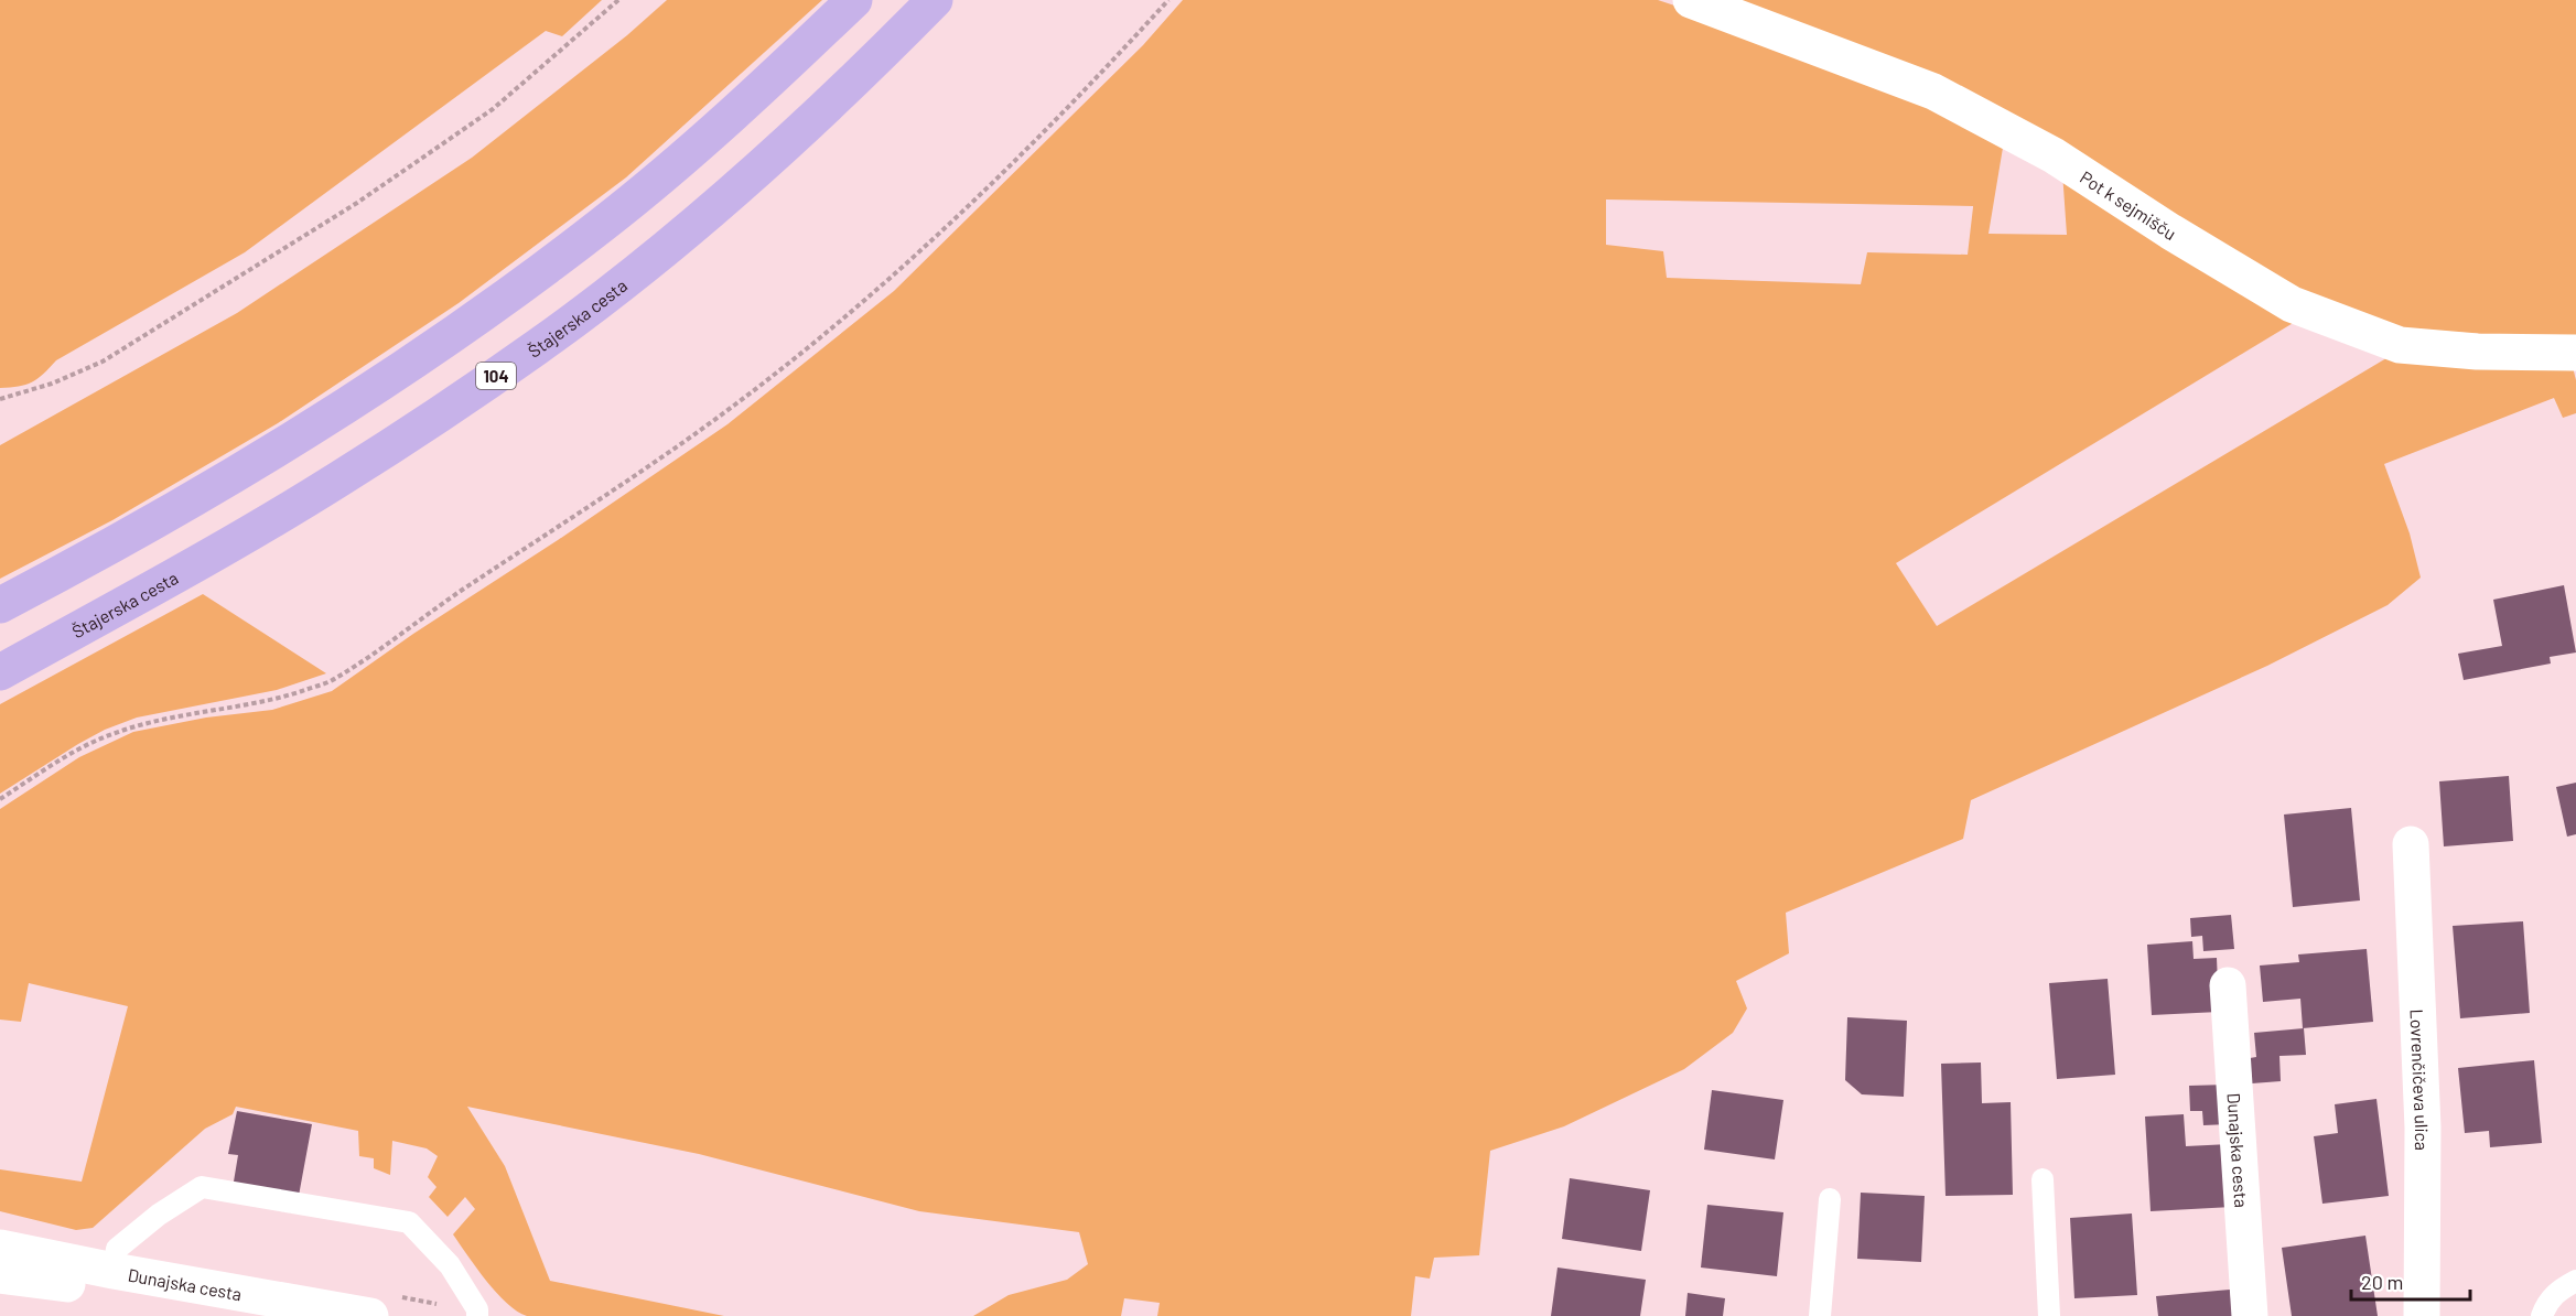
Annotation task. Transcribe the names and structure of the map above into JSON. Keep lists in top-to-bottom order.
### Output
{
  "streets": {
    "main road": ["Štajerska cesta", "104"],
    "street": ["Pot k sejmišču", "Lovrenčičeva ulica", "Dunajska cesta"]
  },
  "scale_bar": "20 m"
}
